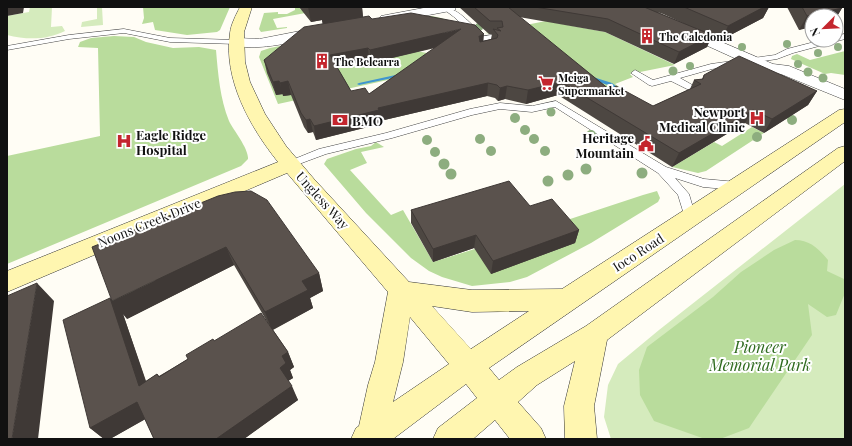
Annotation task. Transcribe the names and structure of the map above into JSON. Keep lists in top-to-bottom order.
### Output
{
  "streets": {
    "main road": ["Ungless Way", "Noons Creek Drive", "Ioco Road"]
  },
  "crossings": [
    ["Ungless Way", "Noons Creek Drive"],
    ["Ungless Way", "Ioco Road"]
  ],
  "parks": ["Pioneer Memorial Park"],
  "places": {
    "building": ["The Caledonia", "The Belcarra"],
    "supermarket": ["Meiga Supermarket"],
    "hospital": ["Newport Medical Clinic", "Eagle Ridge Hospital"],
    "bank": ["BMO"],
    "public building": ["Heritage Mountain"]
  },
  "north": "bottom left"
}
